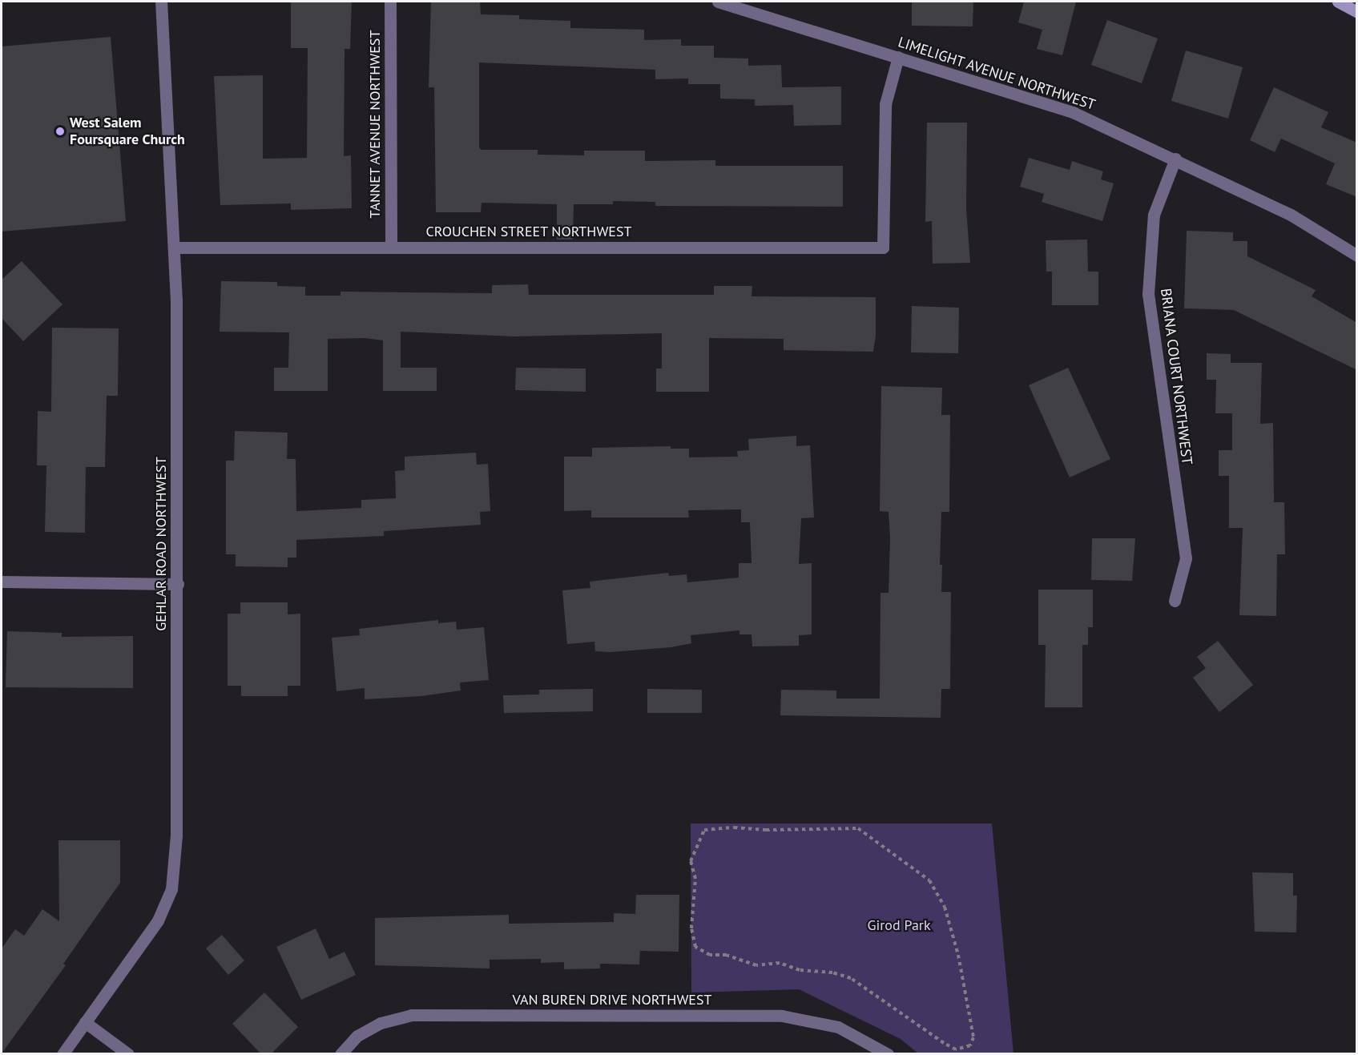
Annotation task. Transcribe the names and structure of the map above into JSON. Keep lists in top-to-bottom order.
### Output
{
  "streets": {
    "street": [
      "LIMELIGHT AVENUE NORTHWEST",
      "TANNET AVENUE NORTHWEST",
      "CROUCHEN STREET NORTHWEST",
      "BRIANA COURT NORTHWEST",
      "GEHLAR ROAD NORTHWEST",
      "VAN BUREN DRIVE NORTHWEST"
    ]
  },
  "crossings": [
    ["LIMELIGHT AVENUE NORTHWEST", "CROUCHEN STREET NORTHWEST"],
    ["LIMELIGHT AVENUE NORTHWEST", "BRIANA COURT NORTHWEST"],
    ["TANNET AVENUE NORTHWEST", "CROUCHEN STREET NORTHWEST"],
    ["CROUCHEN STREET NORTHWEST", "GEHLAR ROAD NORTHWEST"]
  ],
  "parks": ["Girod Park"],
  "places": ["West Salem Foursquare Church"]
}
